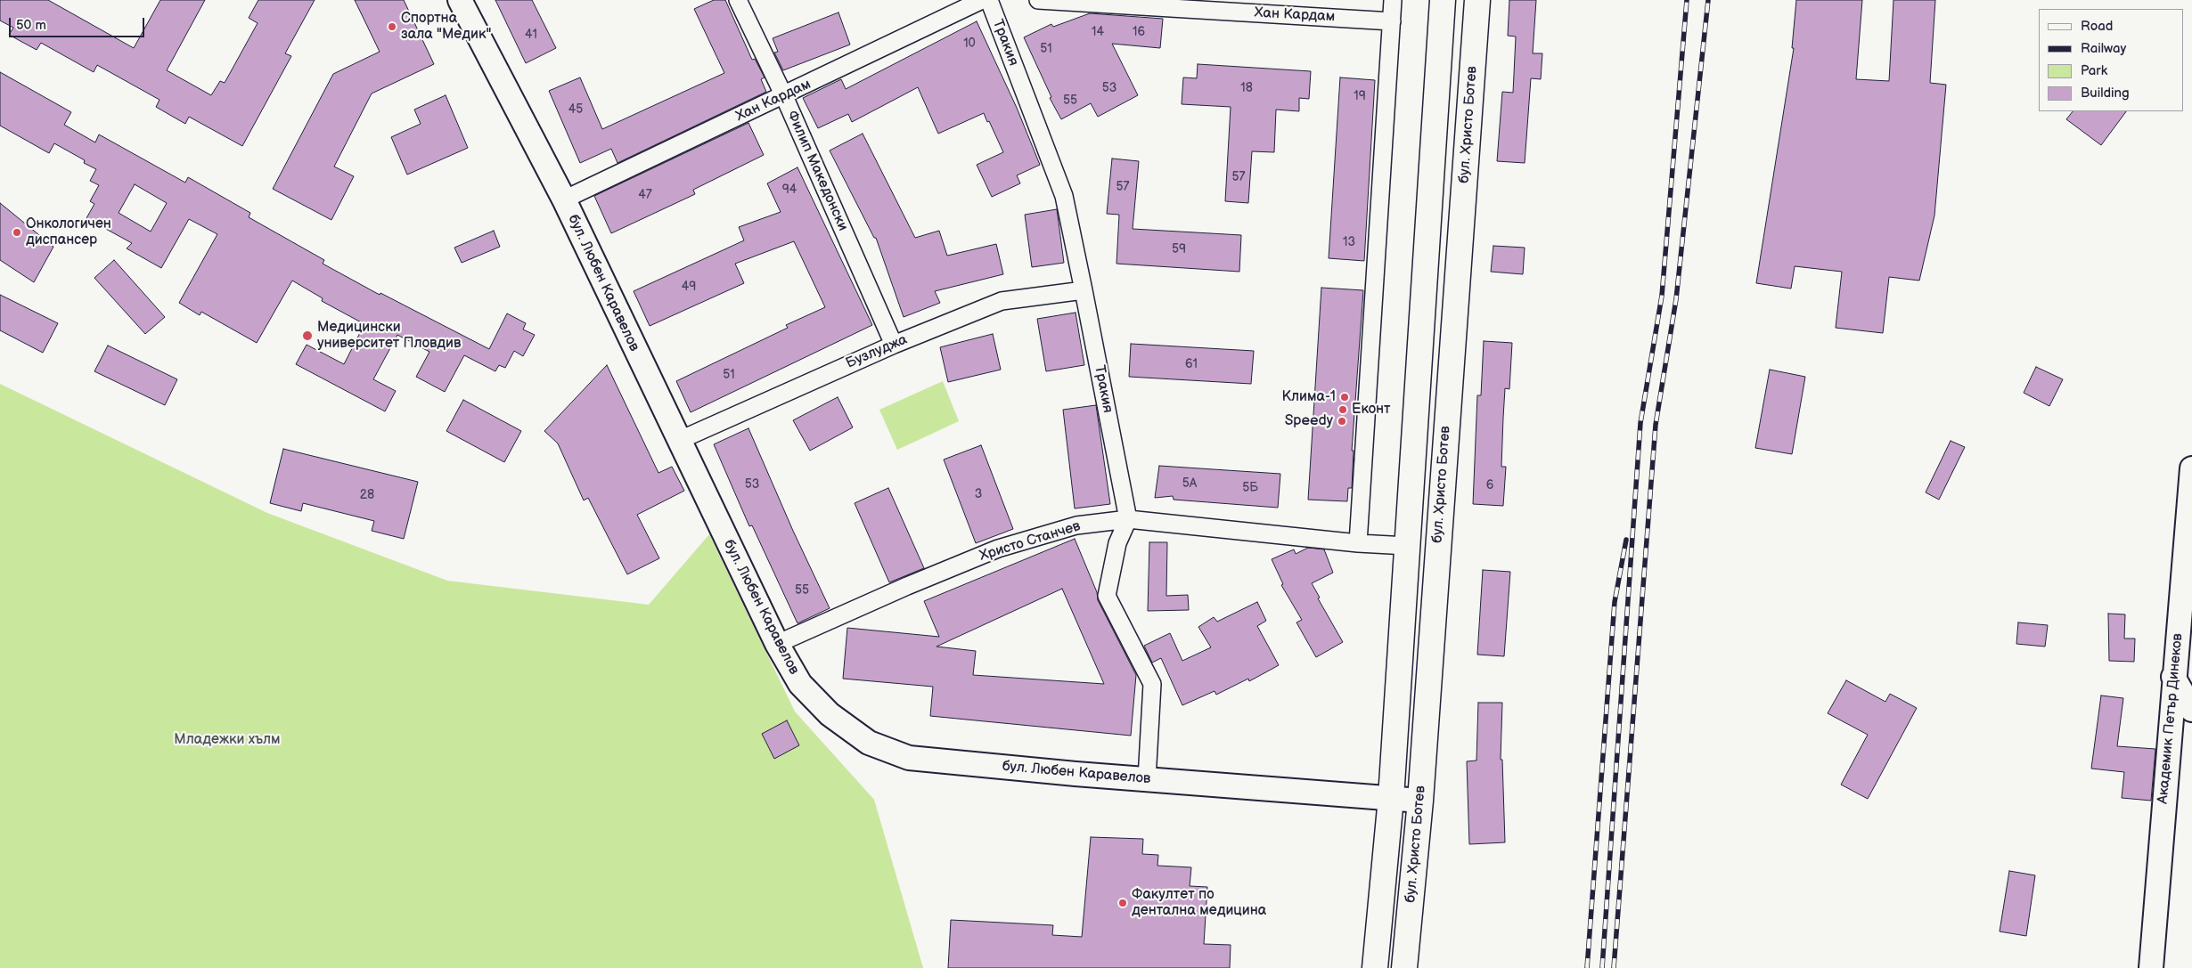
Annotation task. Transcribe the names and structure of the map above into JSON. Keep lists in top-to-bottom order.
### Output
{
  "streets": {
    "main road": ["бул. Христо Ботев"],
    "street": [
      "Хан Кардам",
      "Тракия",
      "Филип Македонски",
      "бул. Любен Каравелов",
      "Бузлуджа",
      "Христо Станчев",
      "Академик Петър Динеков"
    ]
  },
  "crossings": [
    ["Хан Кардам", "Филип Македонски"],
    ["Хан Кардам", "бул. Любен Каравелов"],
    ["Тракия", "Бузлуджа"],
    ["Тракия", "Христо Станчев"],
    ["бул. Христо Ботев", "бул. Любен Каравелов"],
    ["бул. Христо Ботев", "Христо Станчев"],
    ["Филип Македонски", "Бузлуджа"],
    ["бул. Любен Каравелов", "Бузлуджа"],
    ["бул. Любен Каравелов", "Христо Станчев"]
  ],
  "parks": ["Младежки хълм"],
  "places": [
    "Спортна зала \"Медик\"",
    "Онкологичен диспансер",
    "Медицински университет Пловдив",
    "Клима-1",
    "Еконт",
    "Speedy",
    "Факултет по дентална медицина"
  ],
  "house_numbers": [
    "14",
    "16",
    "41",
    "10",
    "51",
    "53",
    "18",
    "19",
    "55",
    "45",
    "57",
    "57",
    "94",
    "47",
    "13",
    "59",
    "49",
    "61",
    "51",
    "5А",
    "53",
    "6",
    "5Б",
    "3",
    "28",
    "55"
  ],
  "legend": [
    "Road",
    "Railway",
    "Park",
    "Building"
  ],
  "scale_bar": "50 m"
}
